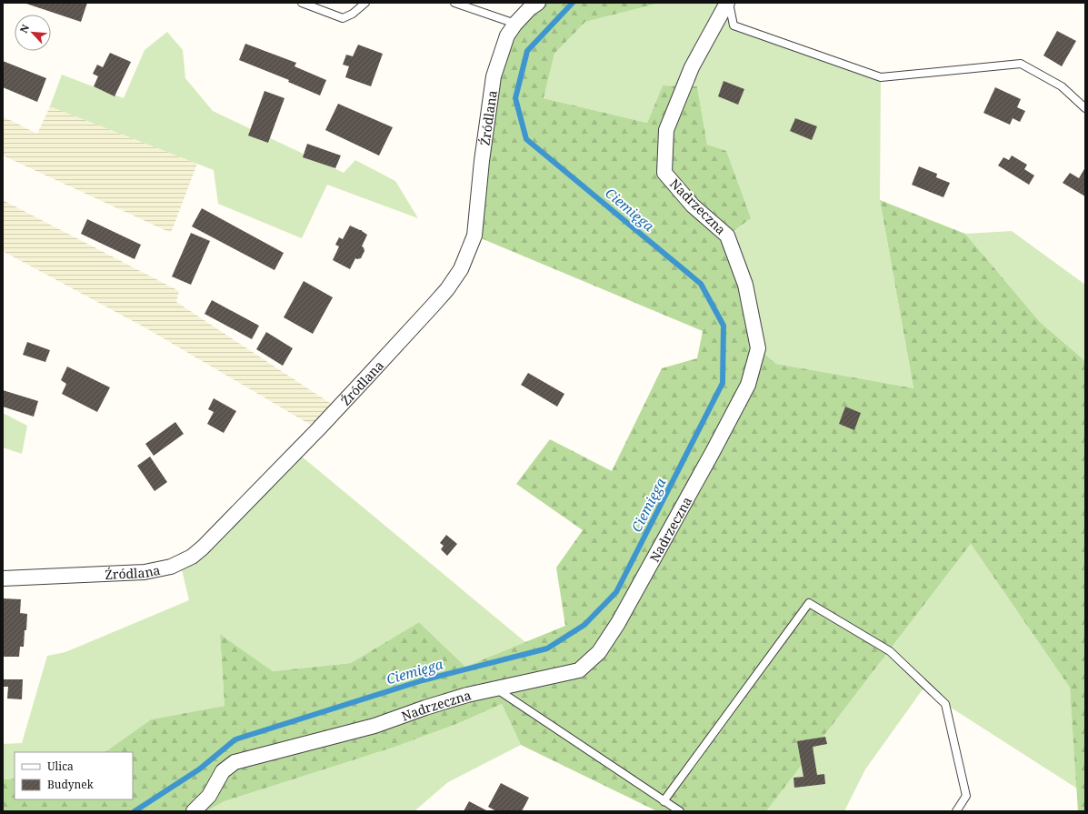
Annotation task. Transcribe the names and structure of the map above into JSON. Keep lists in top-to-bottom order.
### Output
{
  "streets": {
    "street": ["Źródlana", "Nadrzeczna"]
  },
  "water": ["Ciemięga"],
  "legend": ["Ulica", "Budynek"],
  "north": "top left"
}
